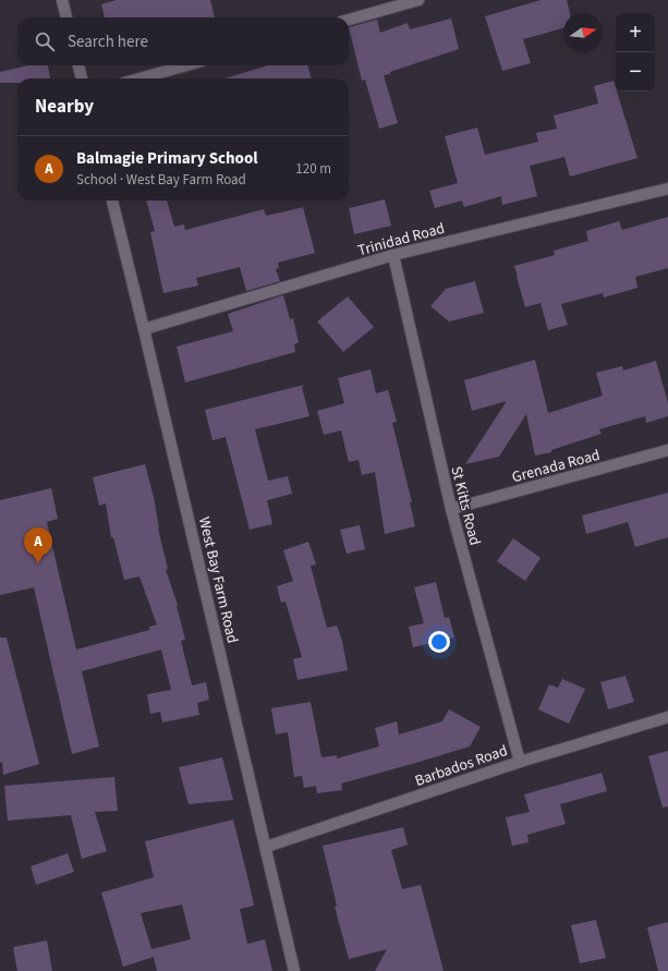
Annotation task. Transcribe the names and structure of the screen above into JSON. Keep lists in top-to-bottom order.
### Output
{
  "streets": {
    "street": [
      "Trinidad Road",
      "Grenada Road",
      "St Kitts Road",
      "West Bay Farm Road",
      "Barbados Road"
    ]
  },
  "crossings": [
    ["Trinidad Road", "St Kitts Road"],
    ["Trinidad Road", "West Bay Farm Road"],
    ["Grenada Road", "St Kitts Road"],
    ["St Kitts Road", "Barbados Road"],
    ["West Bay Farm Road", "Barbados Road"]
  ],
  "north": "right",
  "page": {
    "map_buttons": ["+", "−"],
    "search": "Search here",
    "heading": "Nearby",
    "list": [
      {
        "mark": "A",
        "name": "Balmagie Primary School",
        "note": "School · West Bay Farm Road",
        "value": "120 m"
      }
    ],
    "pins": "A"
  }
}
